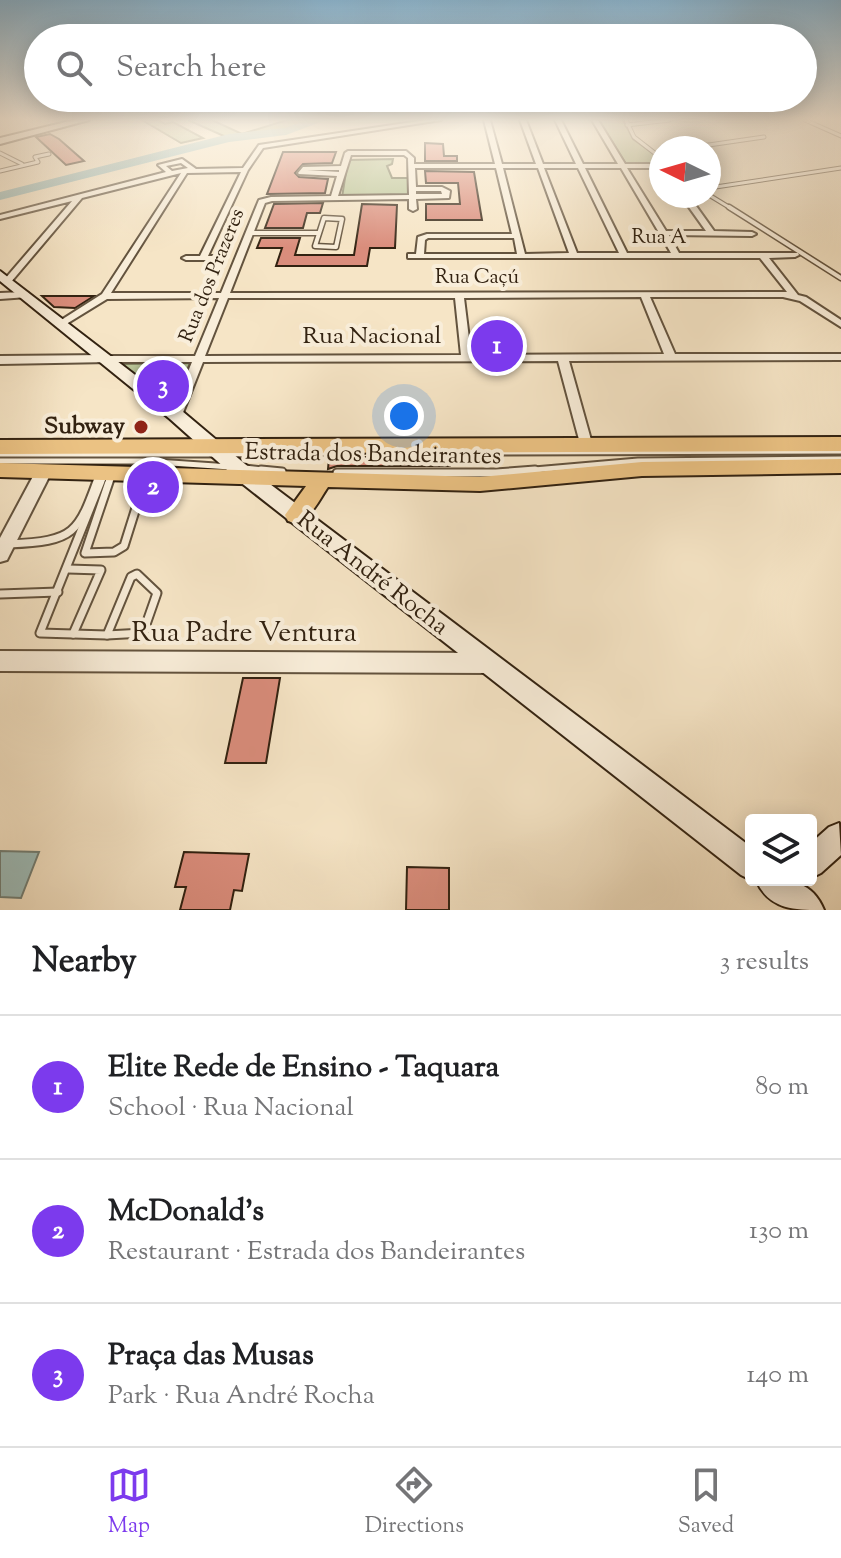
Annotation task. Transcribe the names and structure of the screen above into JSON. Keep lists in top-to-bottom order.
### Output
{
  "streets": {
    "main road": ["Estrada dos Bandeirantes", "Rua André Rocha"],
    "street": [
      "Rua A",
      "Rua dos Prazeres",
      "Rua Caçú",
      "Rua Nacional",
      "Rua Padre Ventura"
    ]
  },
  "crossings": [
    ["Rua dos Prazeres", "Rua Caçú"],
    ["Rua dos Prazeres", "Rua Nacional"],
    ["Rua dos Prazeres", "Rua André Rocha"],
    ["Rua Nacional", "Rua André Rocha"],
    ["Estrada dos Bandeirantes", "Rua André Rocha"],
    ["Rua André Rocha", "Rua Padre Ventura"]
  ],
  "places": ["Subway"],
  "north": "left",
  "page": {
    "search": "Search here",
    "pins": ["1", "3", "2"],
    "heading": ["Nearby", "3 results"],
    "list": [
      {
        "mark": "1",
        "name": "Elite Rede de Ensino - Taquara",
        "note": "School · Rua Nacional",
        "value": "80 m"
      },
      {
        "mark": "2",
        "name": "McDonald's",
        "note": "Restaurant · Estrada dos Bandeirantes",
        "value": "130 m"
      },
      {
        "mark": "3",
        "name": "Praça das Musas",
        "note": "Park · Rua André Rocha",
        "value": "140 m"
      }
    ],
    "nav": ["Map", "Directions", "Saved"]
  }
}
